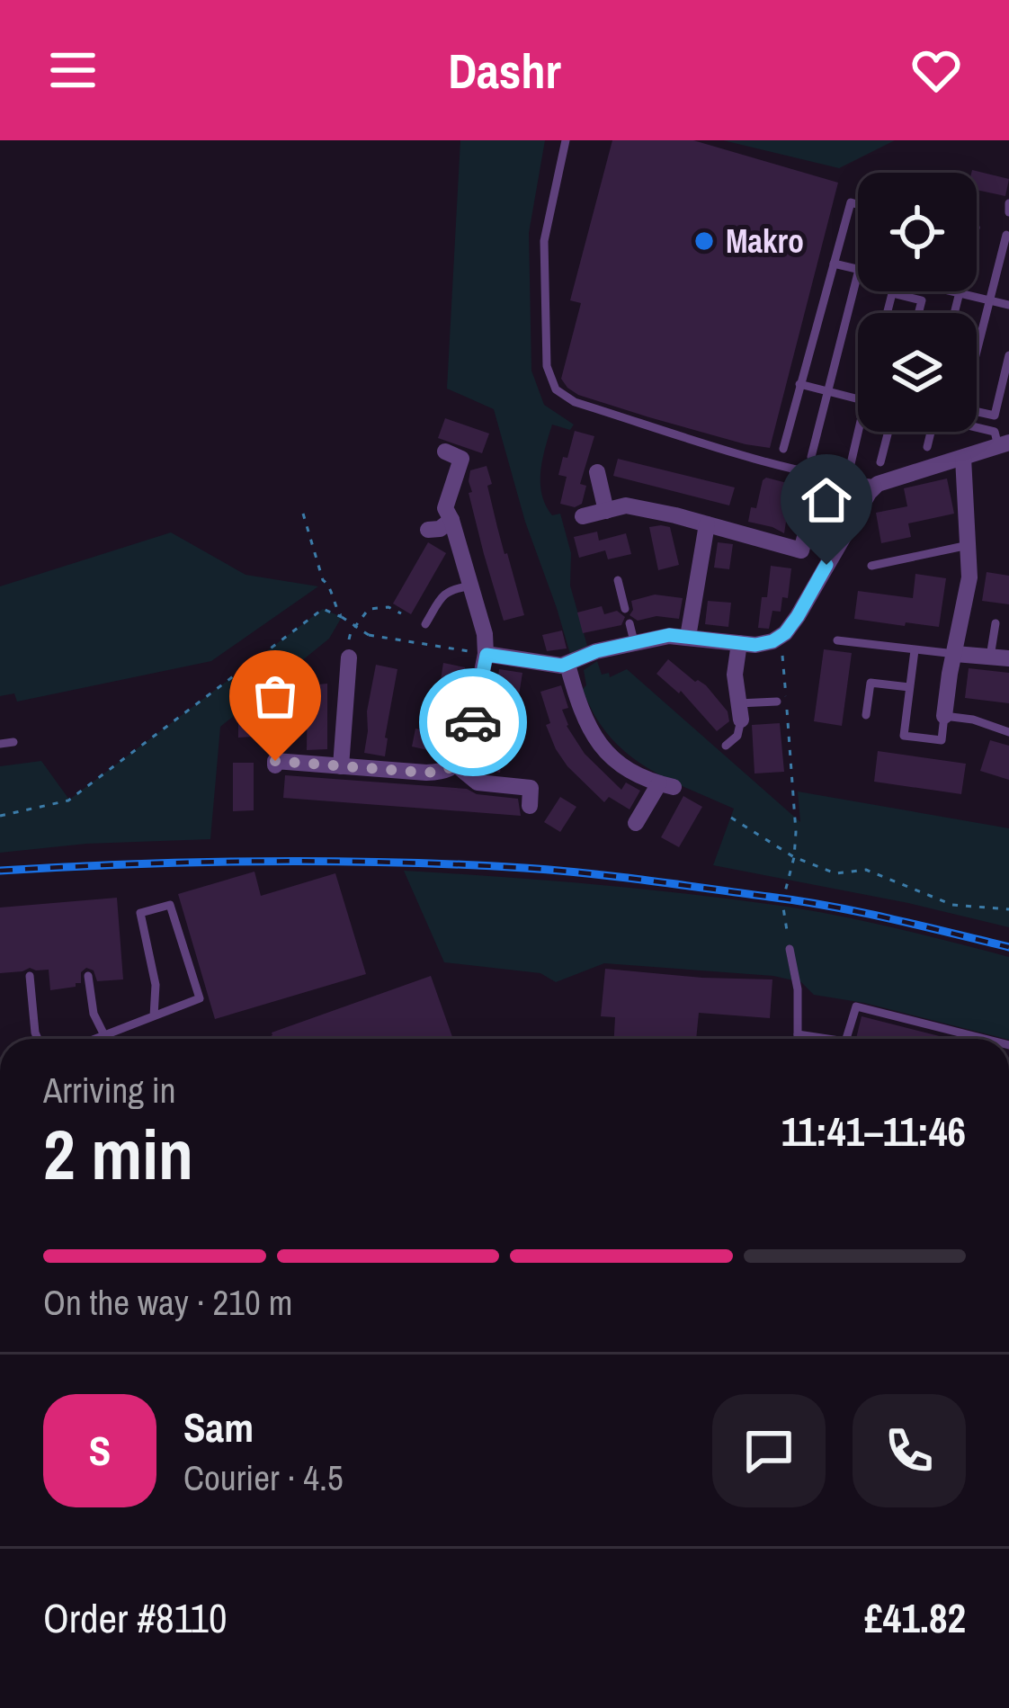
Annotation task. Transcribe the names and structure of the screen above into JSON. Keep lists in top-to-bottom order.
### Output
{
  "places": ["Makro"],
  "page": {
    "header": "Dashr",
    "heading": ["2 min", "Arriving in", "11:41–11:46"],
    "panel": [
      "Sam",
      "Courier · 4.5",
      "Order #8110",
      "£41.82"
    ],
    "bar": "On the way · 210 m",
    "round": "S"
  }
}
